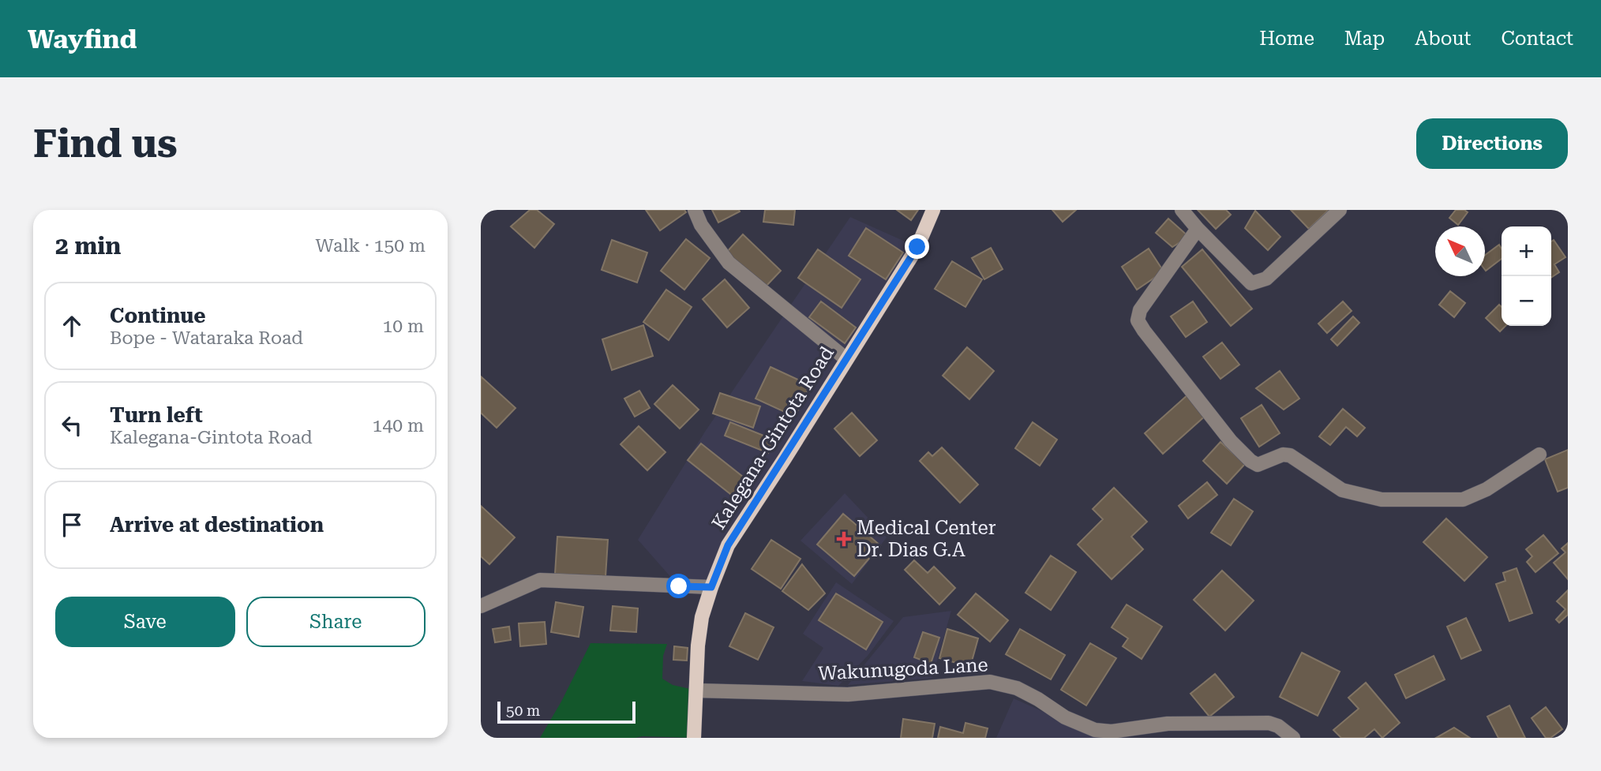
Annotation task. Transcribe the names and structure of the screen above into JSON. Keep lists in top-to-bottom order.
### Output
{
  "streets": {
    "main road": ["Kalegana-Gintota Road"],
    "street": ["Wakunugoda Lane"]
  },
  "crossings": [
    ["Kalegana-Gintota Road", "Wakunugoda Lane"]
  ],
  "places": {
    "health": ["Medical Center Dr. Dias G.A"]
  },
  "scale_bar": "50 m",
  "north": "top left",
  "page": {
    "header": "Wayfind",
    "nav": [
      "Home",
      "Map",
      "About",
      "Contact"
    ],
    "buttons": [
      "Directions",
      ["Save", "Share"]
    ],
    "title": "Find us",
    "heading": ["2 min", "Walk · 150 m"],
    "map_buttons": ["+", "−"],
    "list": [
      ["Continue", "Bope - Wataraka Road", "10 m"],
      ["Turn left", "Kalegana-Gintota Road", "140 m"],
      "Arrive at destination"
    ],
    "scale": "50 m"
  }
}
